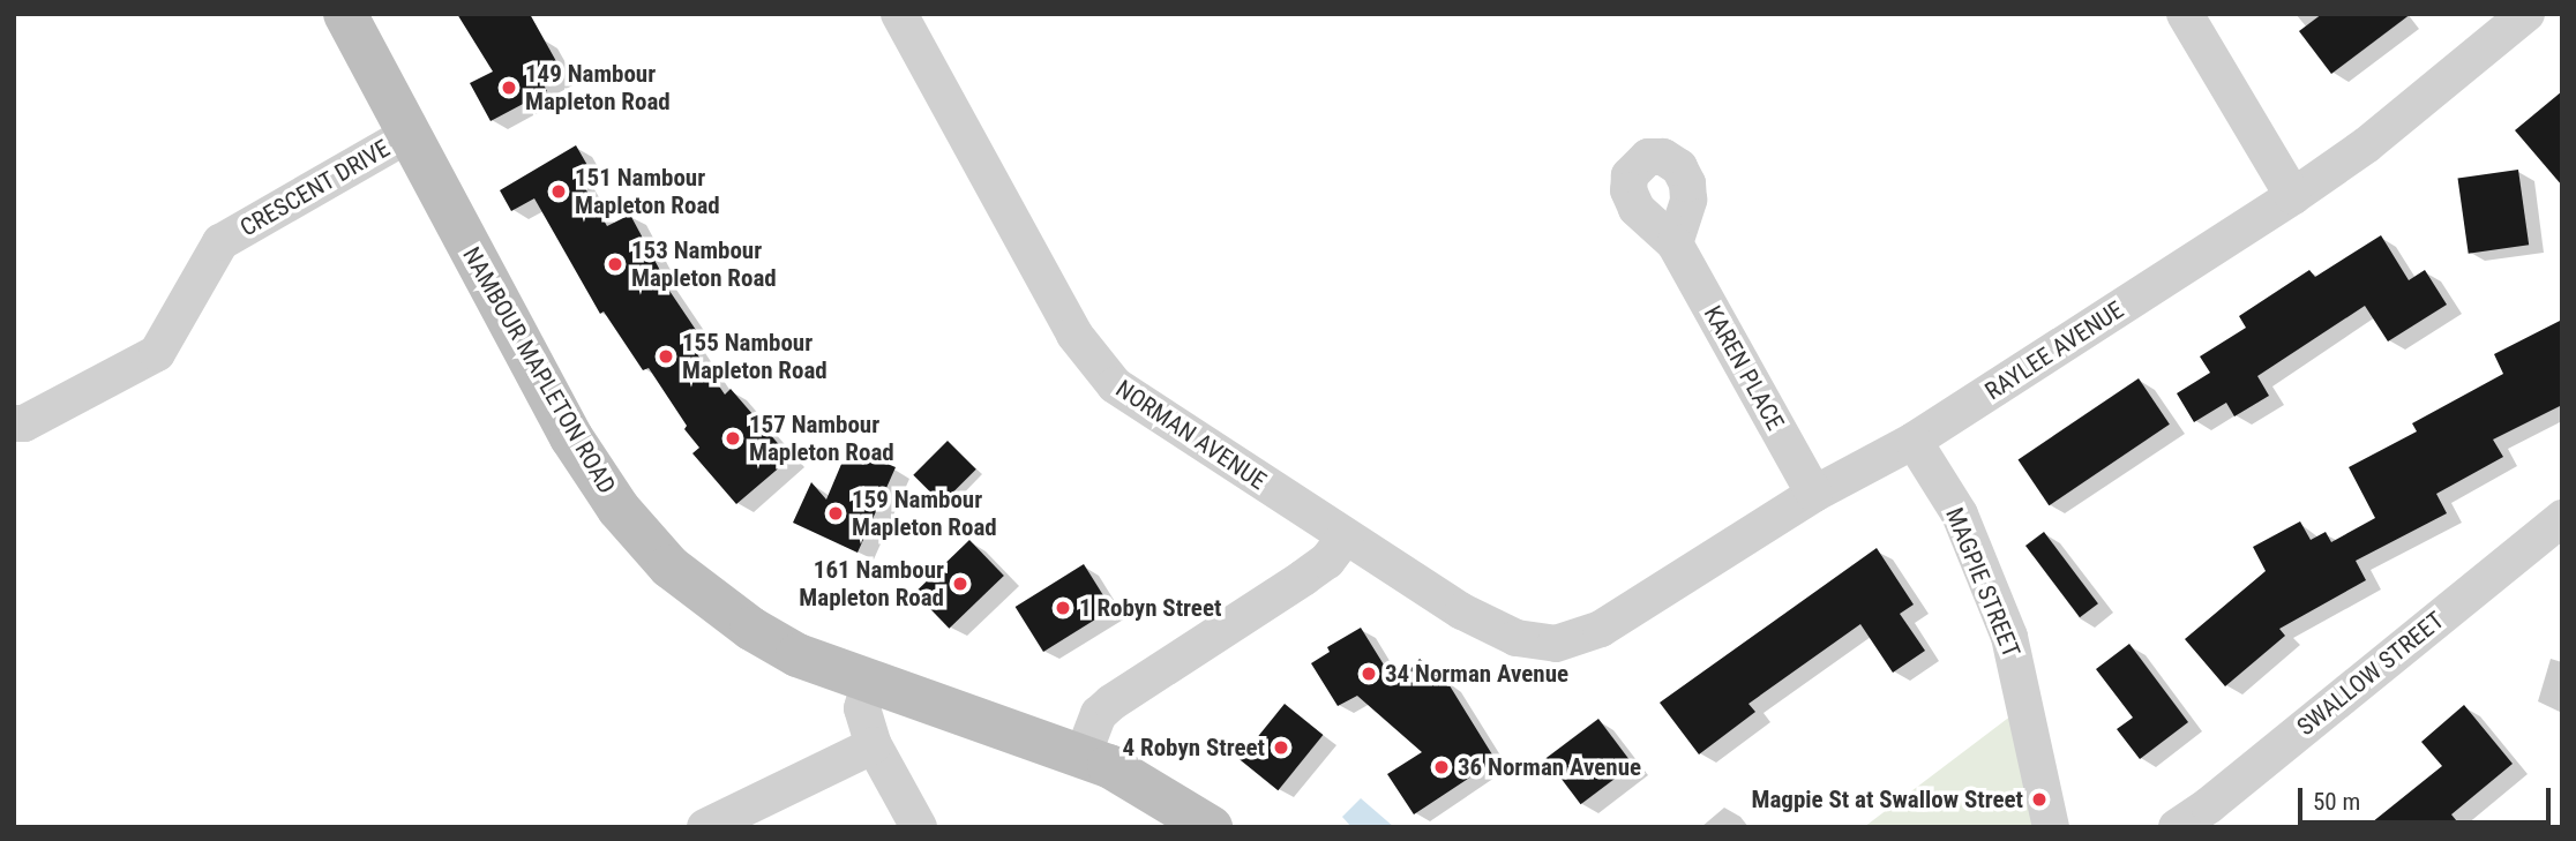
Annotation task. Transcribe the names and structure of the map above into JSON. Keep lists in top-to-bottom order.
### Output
{
  "streets": {
    "main road": ["NAMBOUR MAPLETON ROAD"],
    "street": [
      "CRESCENT DRIVE",
      "RAYLEE AVENUE",
      "KAREN PLACE",
      "NORMAN AVENUE",
      "MAGPIE STREET",
      "SWALLOW STREET"
    ]
  },
  "crossings": [
    ["CRESCENT DRIVE", "NAMBOUR MAPLETON ROAD"],
    ["RAYLEE AVENUE", "KAREN PLACE"],
    ["RAYLEE AVENUE", "NORMAN AVENUE"],
    ["RAYLEE AVENUE", "MAGPIE STREET"]
  ],
  "places": [
    "149 Nambour Mapleton Road",
    "151 Nambour Mapleton Road",
    "153 Nambour Mapleton Road",
    "155 Nambour Mapleton Road",
    "157 Nambour Mapleton Road",
    "159 Nambour Mapleton Road",
    "161 Nambour Mapleton Road",
    "1 Robyn Street",
    "34 Norman Avenue",
    "4 Robyn Street",
    "36 Norman Avenue",
    "Magpie St at Swallow Street"
  ],
  "scale_bar": "50 m"
}
